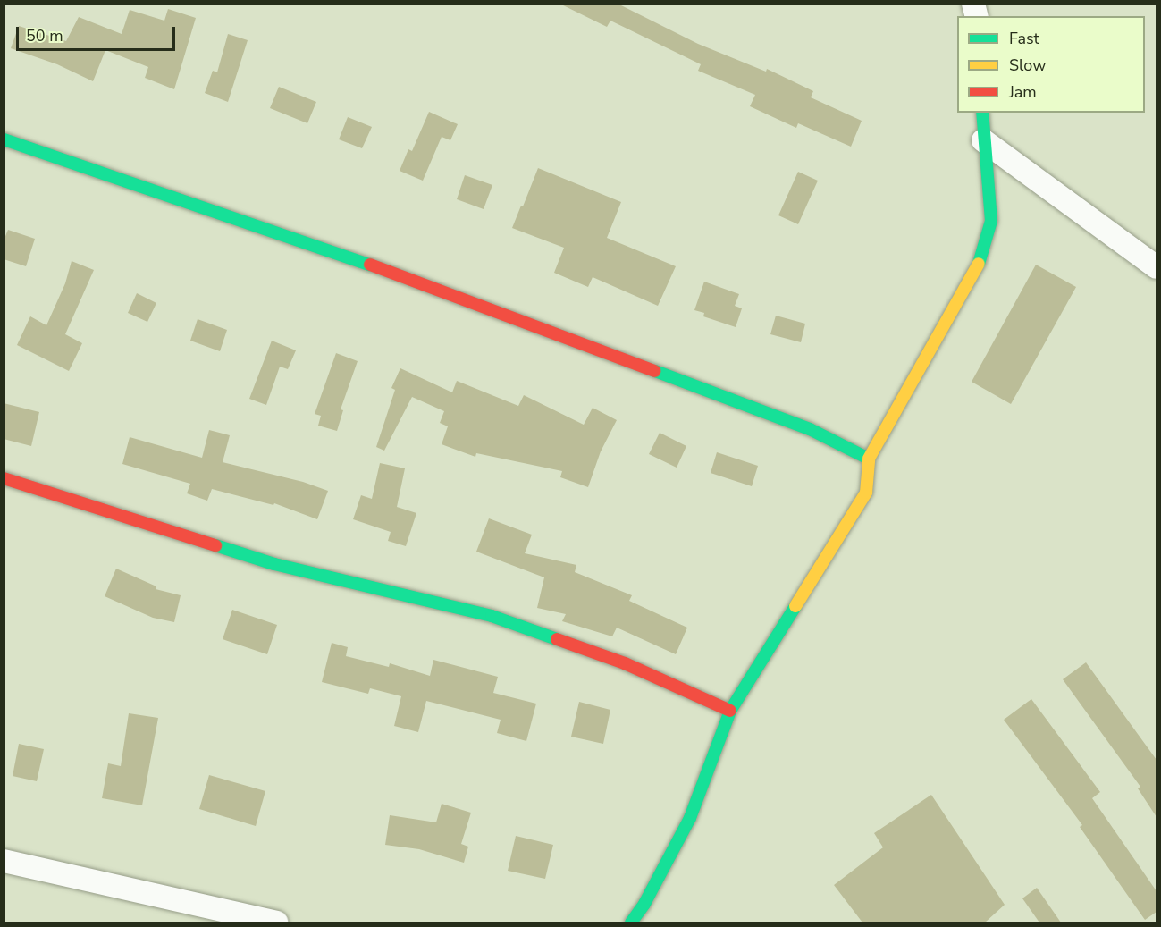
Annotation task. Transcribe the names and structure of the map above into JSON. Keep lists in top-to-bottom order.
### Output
{
  "legend": ["Fast", "Slow", "Jam"],
  "scale_bar": "50 m"
}
